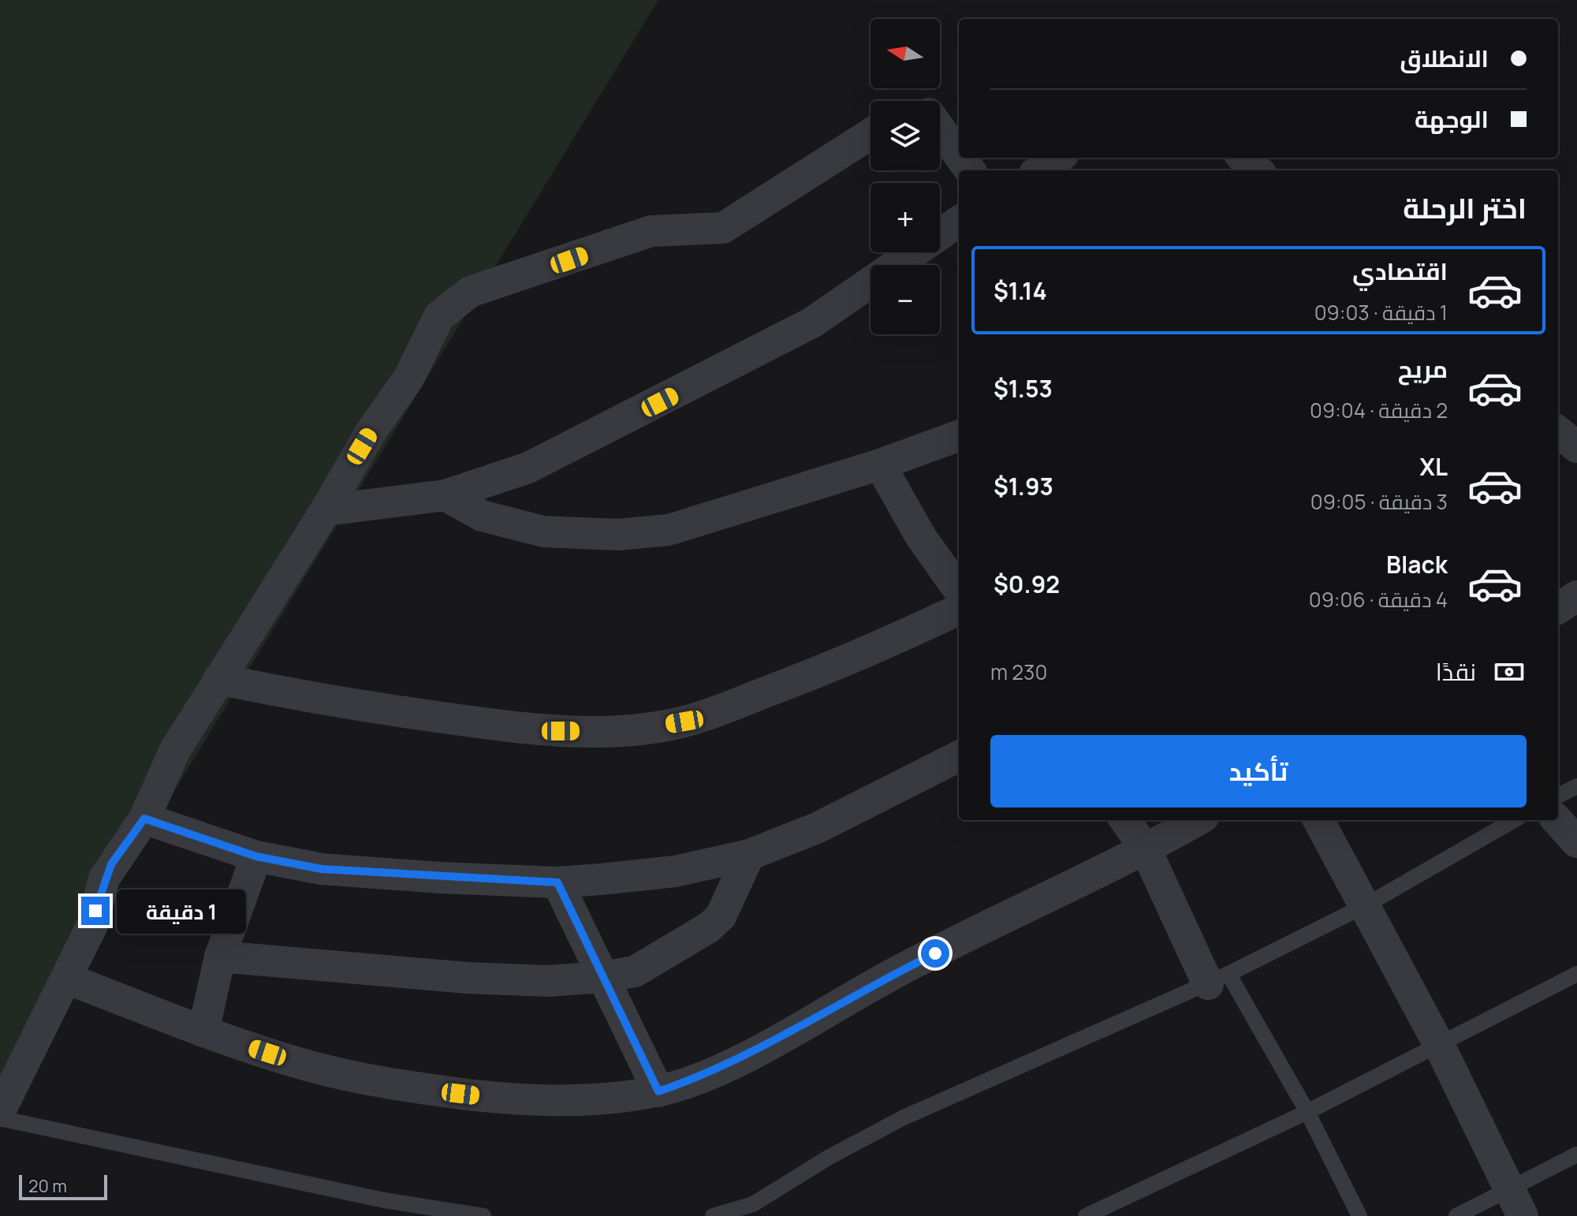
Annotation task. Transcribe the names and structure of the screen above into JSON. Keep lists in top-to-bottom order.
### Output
{
  "scale_bar": "20 m",
  "north": "left",
  "page": {
    "map_buttons": ["+", "−"],
    "banner": ["الانطلاق", "الوجهة"],
    "heading": "اختر الرحلة",
    "list": [
      {
        "name": "اقتصادي",
        "note": "1 دقيقة · 09:03",
        "value": "$1.14"
      },
      {
        "name": "مريح",
        "note": "2 دقيقة · 09:04",
        "value": "$1.53"
      },
      {
        "name": "XL",
        "note": "3 دقيقة · 09:05",
        "value": "$1.93"
      },
      {
        "name": "Black",
        "note": "4 دقيقة · 09:06",
        "value": "$0.92"
      }
    ],
    "pay": ["نقدًا", "230 m"],
    "buttons": "تأكيد",
    "bubble": "1 دقيقة",
    "scale": "20 m"
  }
}
